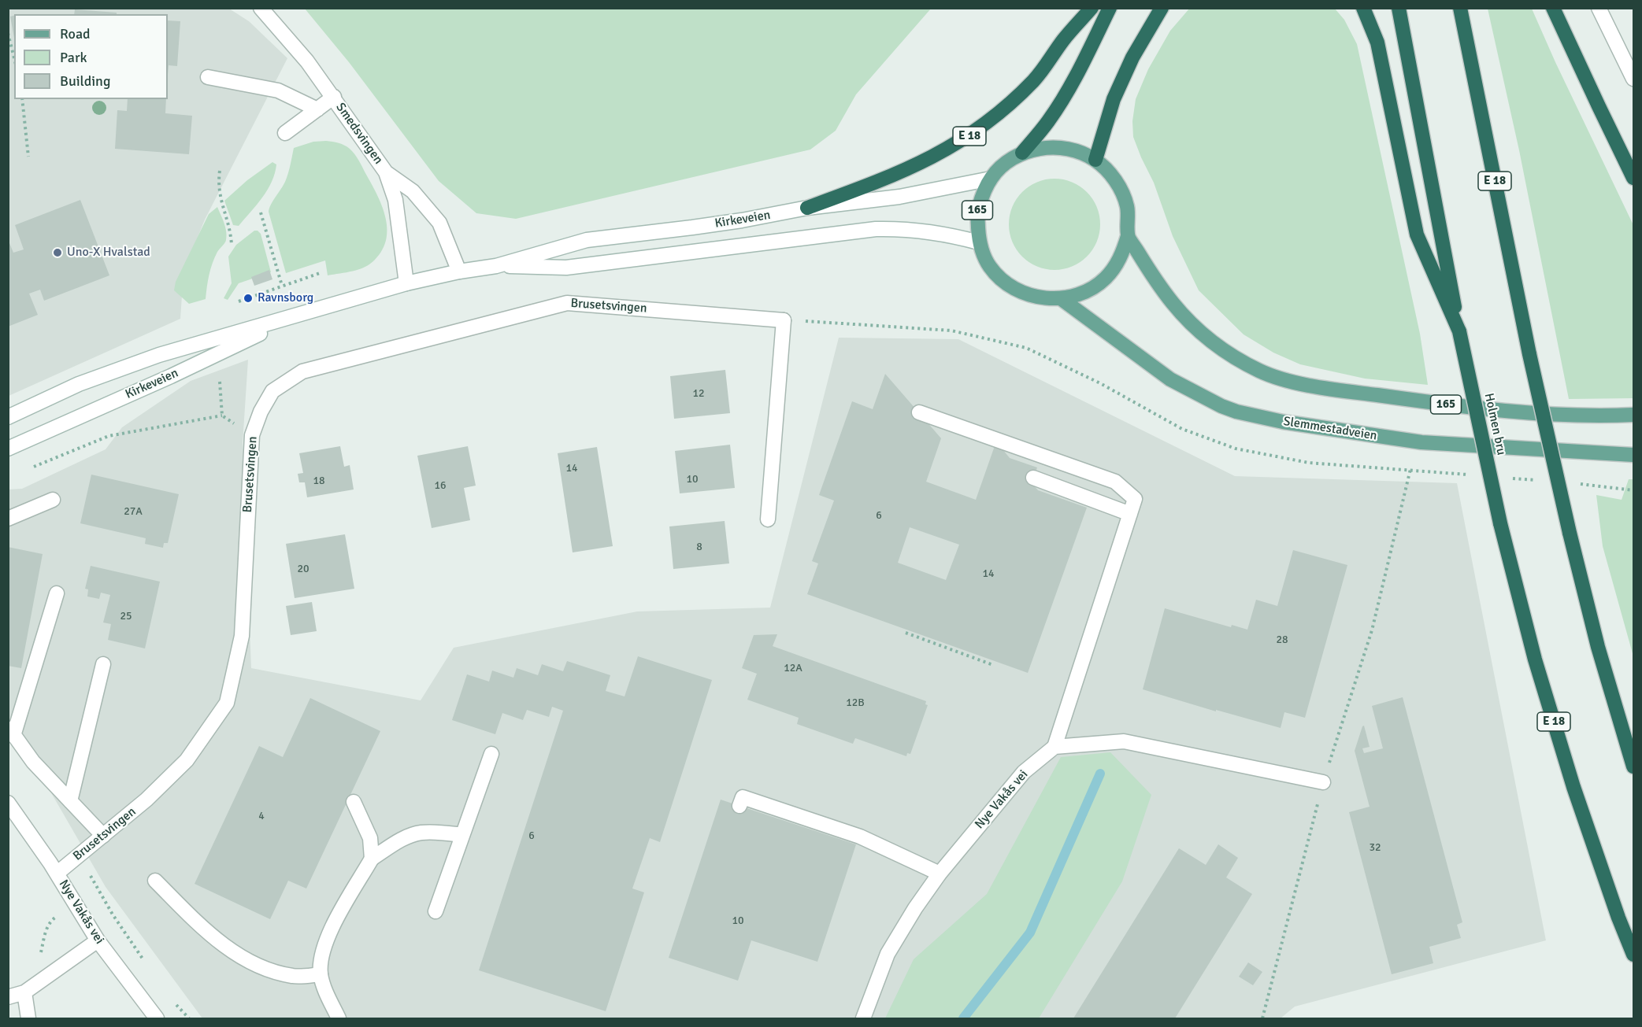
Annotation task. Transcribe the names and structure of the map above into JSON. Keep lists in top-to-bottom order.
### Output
{
  "streets": {
    "highway": ["E 18", "Holmen bru"],
    "main road": ["165", "Slemmestadveien"],
    "street": [
      "Smedsvingen",
      "Kirkeveien",
      "Brusetsvingen",
      "Nye Vakås vei"
    ]
  },
  "crossings": [
    ["Smedsvingen", "Kirkeveien"],
    ["E 18", "Kirkeveien"],
    ["E 18", "Holmen bru"],
    ["165", "Kirkeveien"],
    ["165", "Slemmestadveien"],
    ["Kirkeveien", "Slemmestadveien"],
    ["Brusetsvingen", "Nye Vakås vei"]
  ],
  "places": ["Uno-X Hvalstad", "Ravnsborg"],
  "house_numbers": [
    "12",
    "14",
    "10",
    "18",
    "16",
    "27A",
    "6",
    "8",
    "20",
    "14",
    "25",
    "28",
    "12A",
    "12B",
    "4",
    "6",
    "32",
    "10"
  ],
  "legend": ["Road", "Park", "Building"]
}
